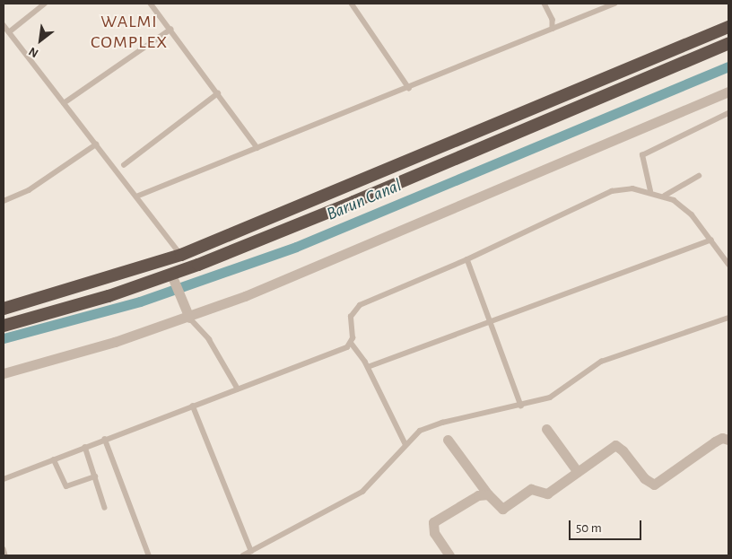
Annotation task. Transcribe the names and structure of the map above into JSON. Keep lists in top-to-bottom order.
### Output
{
  "districts": ["WALMI COMPLEX"],
  "water": ["Barun Canal"],
  "scale_bar": "50 m",
  "north": "bottom left"
}
